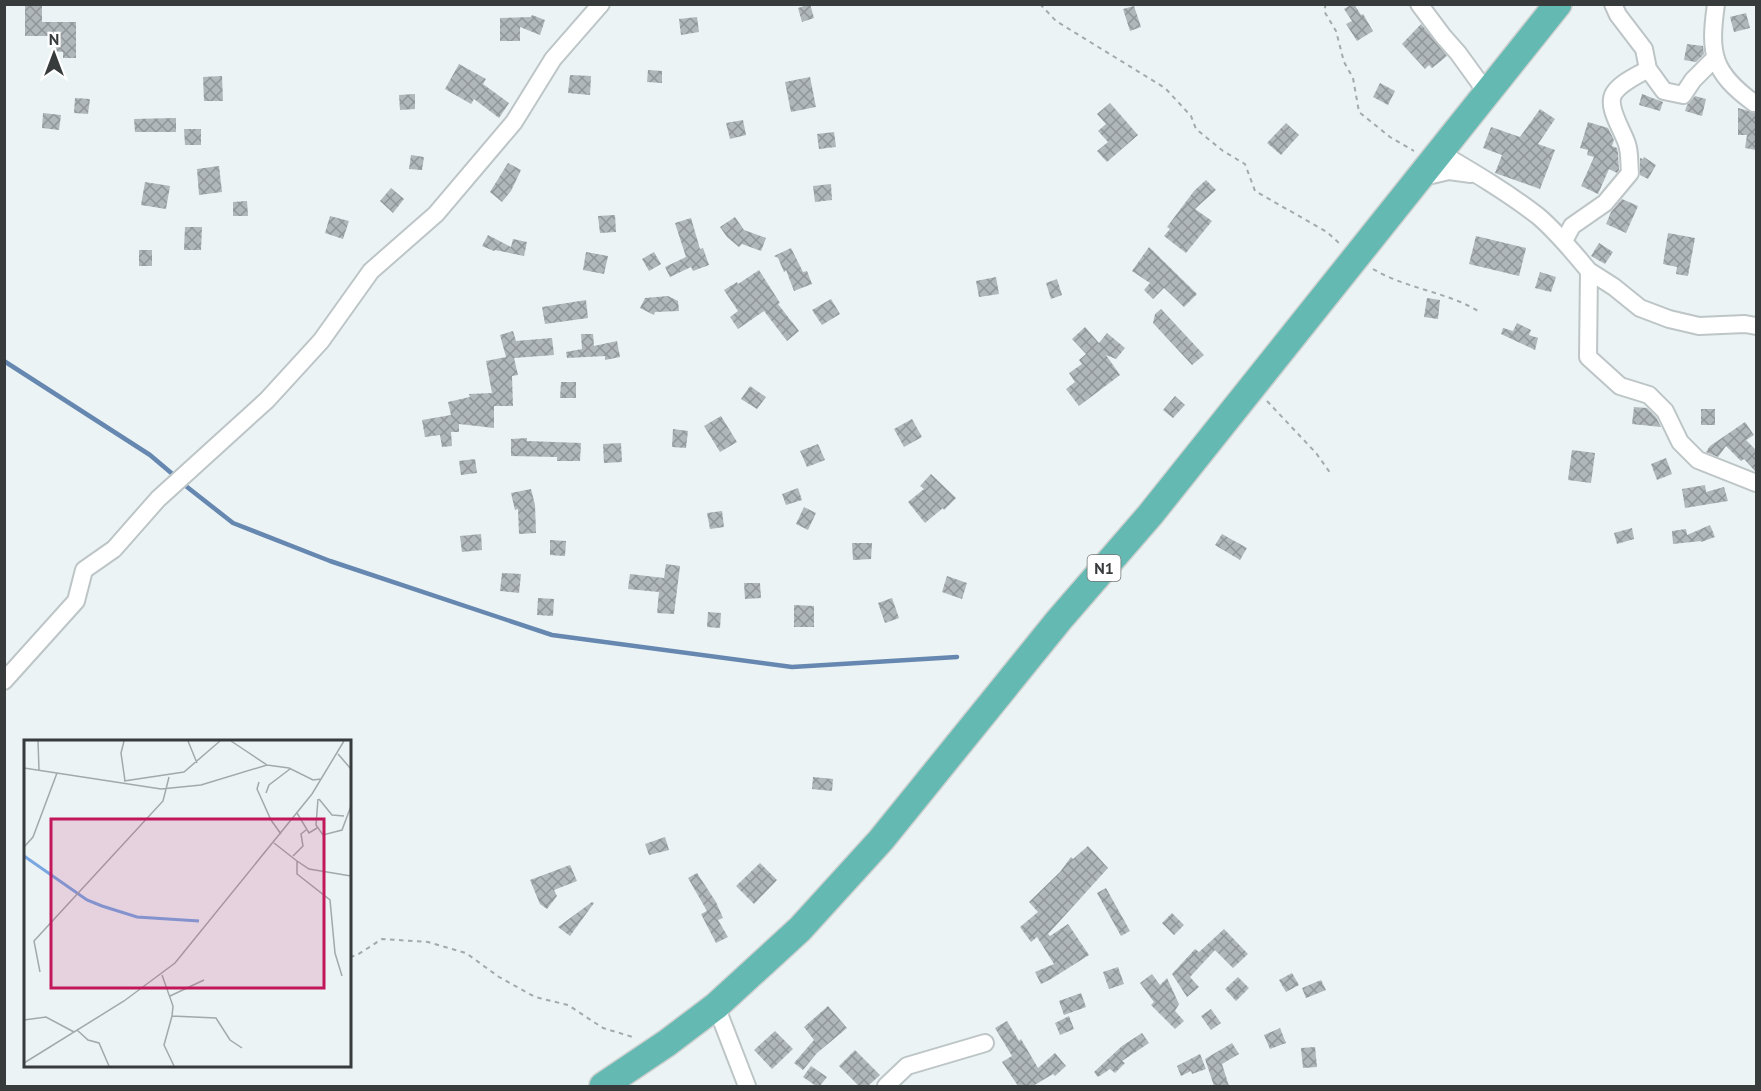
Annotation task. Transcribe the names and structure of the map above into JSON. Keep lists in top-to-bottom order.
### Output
{
  "streets": {
    "highway": ["N1"]
  },
  "north": "top"
}
